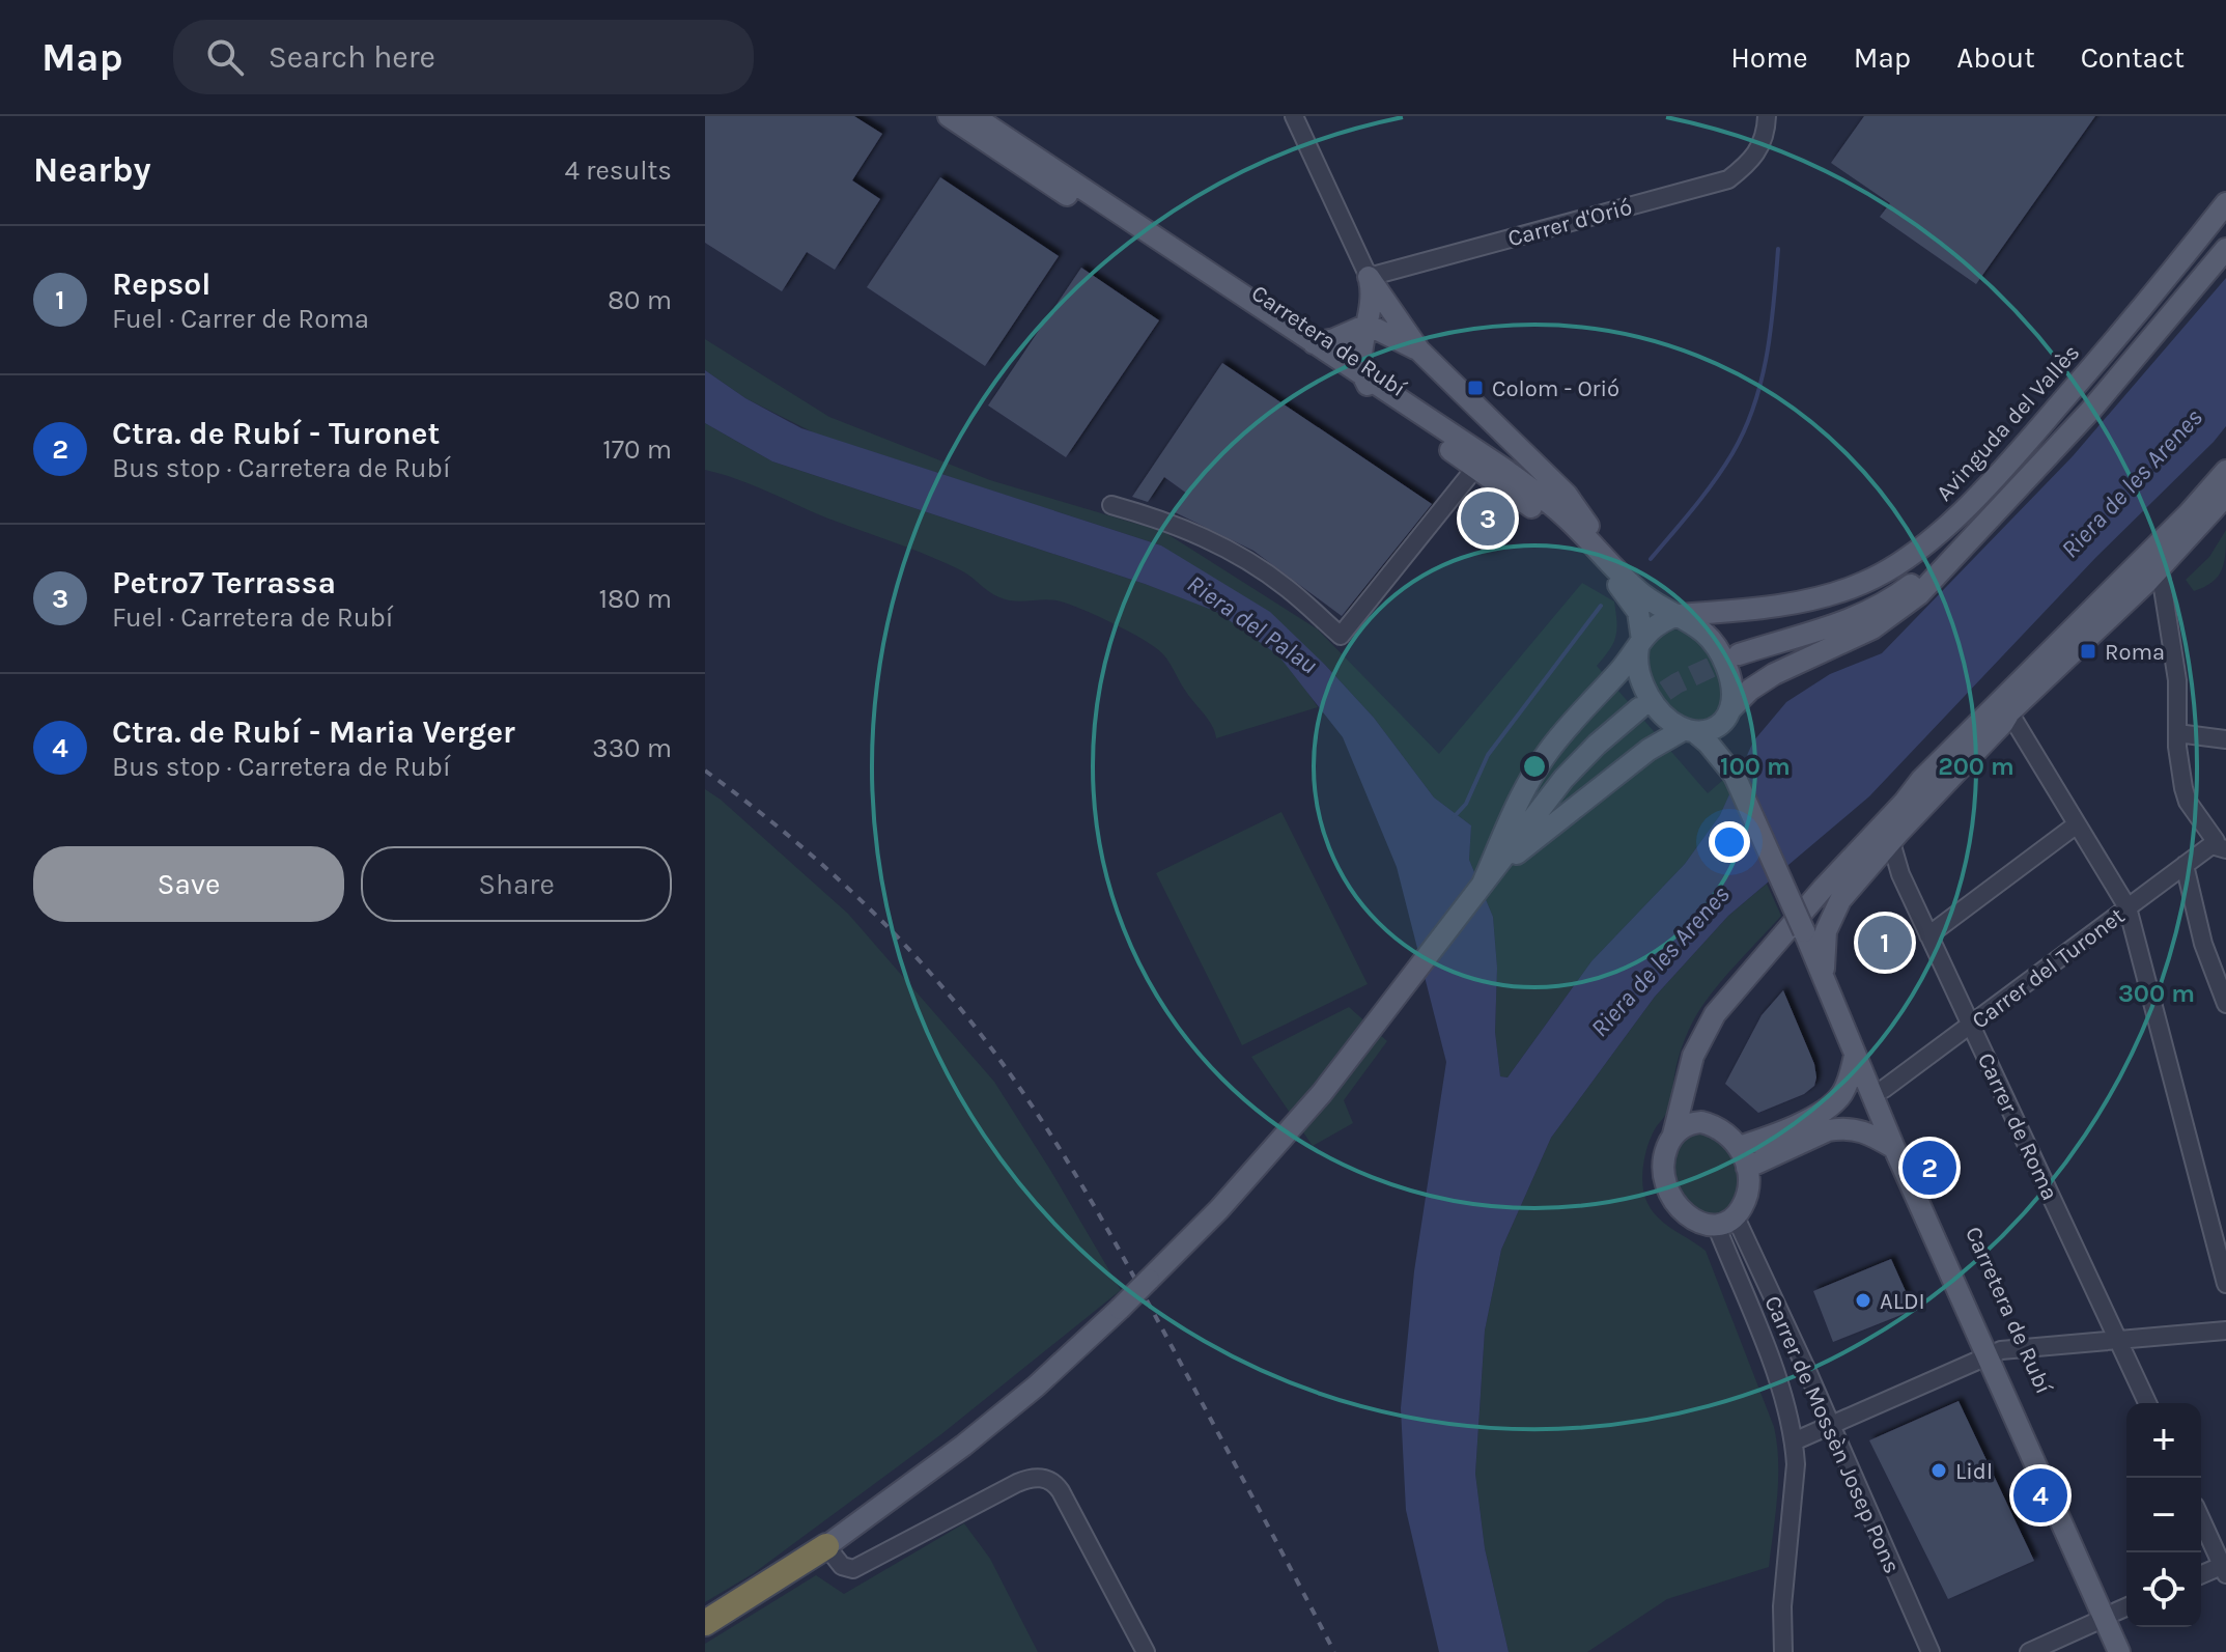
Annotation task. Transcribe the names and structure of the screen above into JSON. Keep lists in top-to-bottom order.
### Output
{
  "streets": {
    "main road": ["Carretera de Rubí", "Avinguda del Vallès"],
    "street": [
      "Carrer d'Orió",
      "Carrer del Turonet",
      "Carrer de Roma",
      "Carrer de Mossèn Josep Pons"
    ]
  },
  "crossings": [
    ["Carretera de Rubí", "Avinguda del Vallès"],
    ["Carretera de Rubí", "Carrer del Turonet"],
    ["Carrer del Turonet", "Carrer de Roma"]
  ],
  "water": ["Riera de les Arenes", "Riera del Palau"],
  "places": {
    "transit": ["Colom - Orió", "Roma"],
    "other": ["ALDI", "Lidl"]
  },
  "page": {
    "header": "Map",
    "search": "Search here",
    "nav": [
      "Home",
      "Map",
      "About",
      "Contact"
    ],
    "heading": ["Nearby", "4 results"],
    "list": [
      {
        "mark": "1",
        "name": "Repsol",
        "note": "Fuel · Carrer de Roma",
        "value": "80 m"
      },
      {
        "mark": "2",
        "name": "Ctra. de Rubí - Turonet",
        "note": "Bus stop · Carretera de Rubí",
        "value": "170 m"
      },
      {
        "mark": "3",
        "name": "Petro7 Terrassa",
        "note": "Fuel · Carretera de Rubí",
        "value": "180 m"
      },
      {
        "mark": "4",
        "name": "Ctra. de Rubí - Maria Verger",
        "note": "Bus stop · Carretera de Rubí",
        "value": "330 m"
      }
    ],
    "pins": [
      "3",
      "1",
      "2",
      "4"
    ],
    "buttons": ["Save", "Share"],
    "map_buttons": ["+", "−"]
  },
  "rings": ["100 m", "200 m", "300 m"]
}
